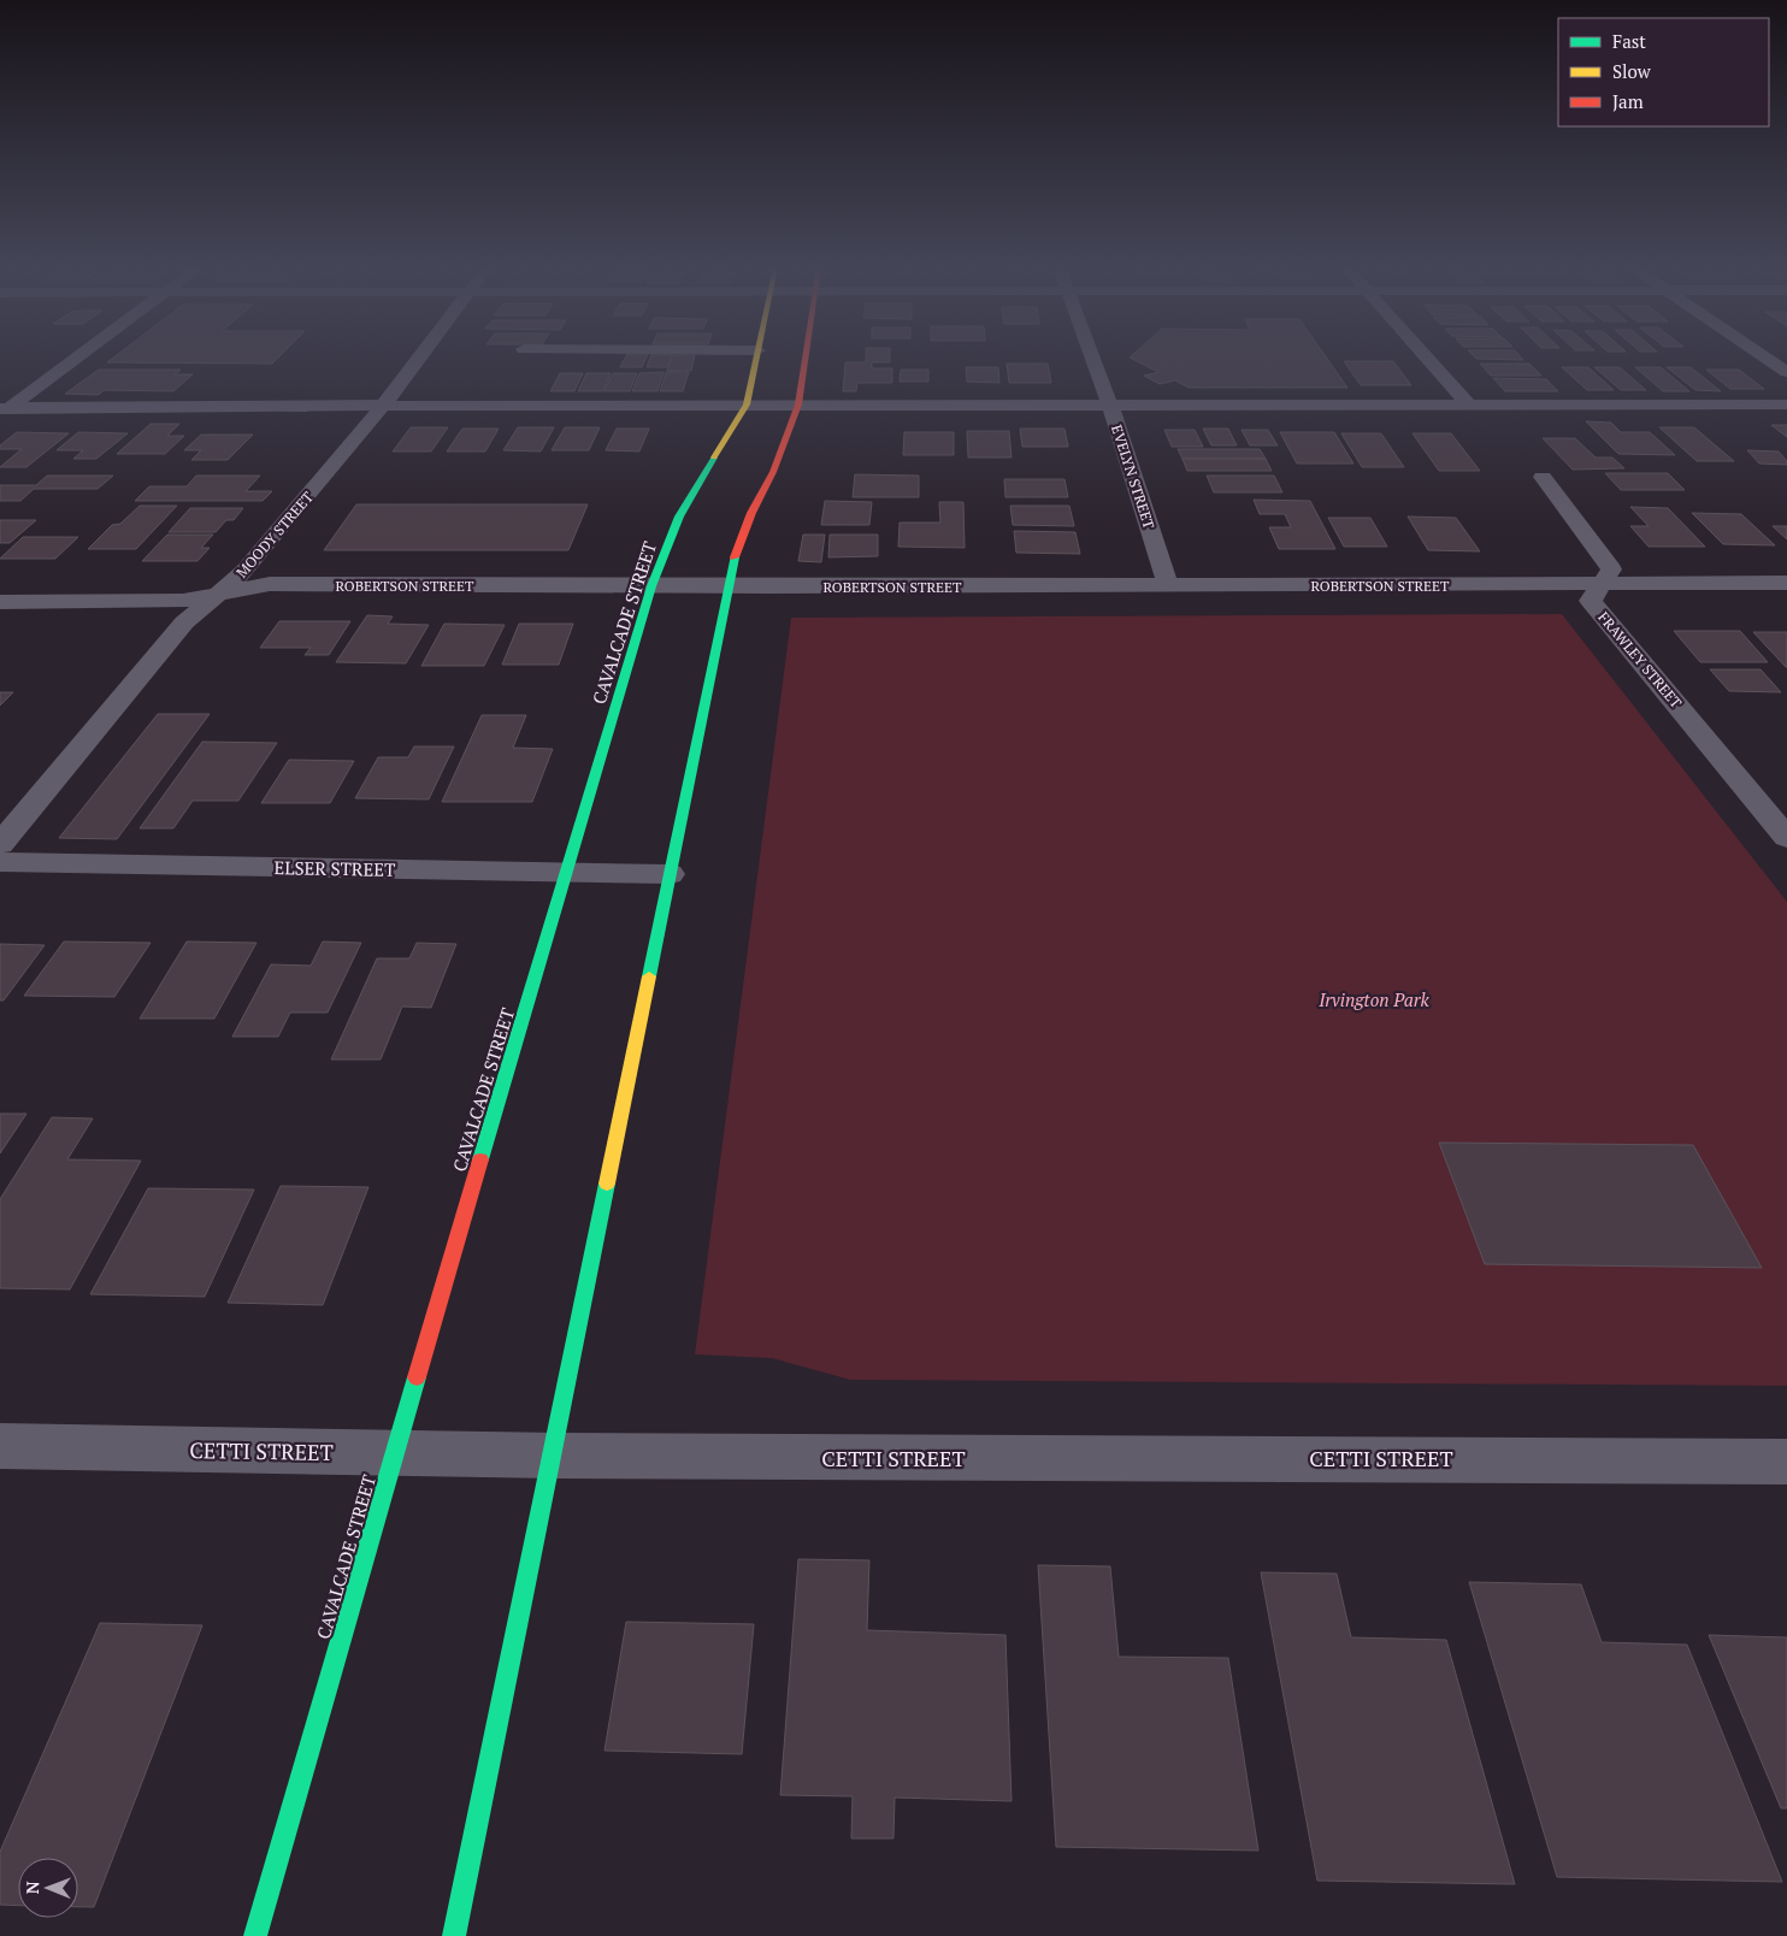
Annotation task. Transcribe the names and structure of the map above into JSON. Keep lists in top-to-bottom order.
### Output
{
  "streets": {
    "main road": ["CAVALCADE STREET"],
    "street": [
      "EVELYN STREET",
      "MOODY STREET",
      "ROBERTSON STREET",
      "FRAWLEY STREET",
      "ELSER STREET",
      "CETTI STREET"
    ]
  },
  "crossings": [
    ["EVELYN STREET", "ROBERTSON STREET"],
    ["MOODY STREET", "ROBERTSON STREET"],
    ["ROBERTSON STREET", "CAVALCADE STREET"],
    ["ROBERTSON STREET", "FRAWLEY STREET"],
    ["CAVALCADE STREET", "ELSER STREET"],
    ["CAVALCADE STREET", "CETTI STREET"]
  ],
  "parks": ["Irvington Park"],
  "legend": ["Fast", "Slow", "Jam"],
  "north": "left"
}
